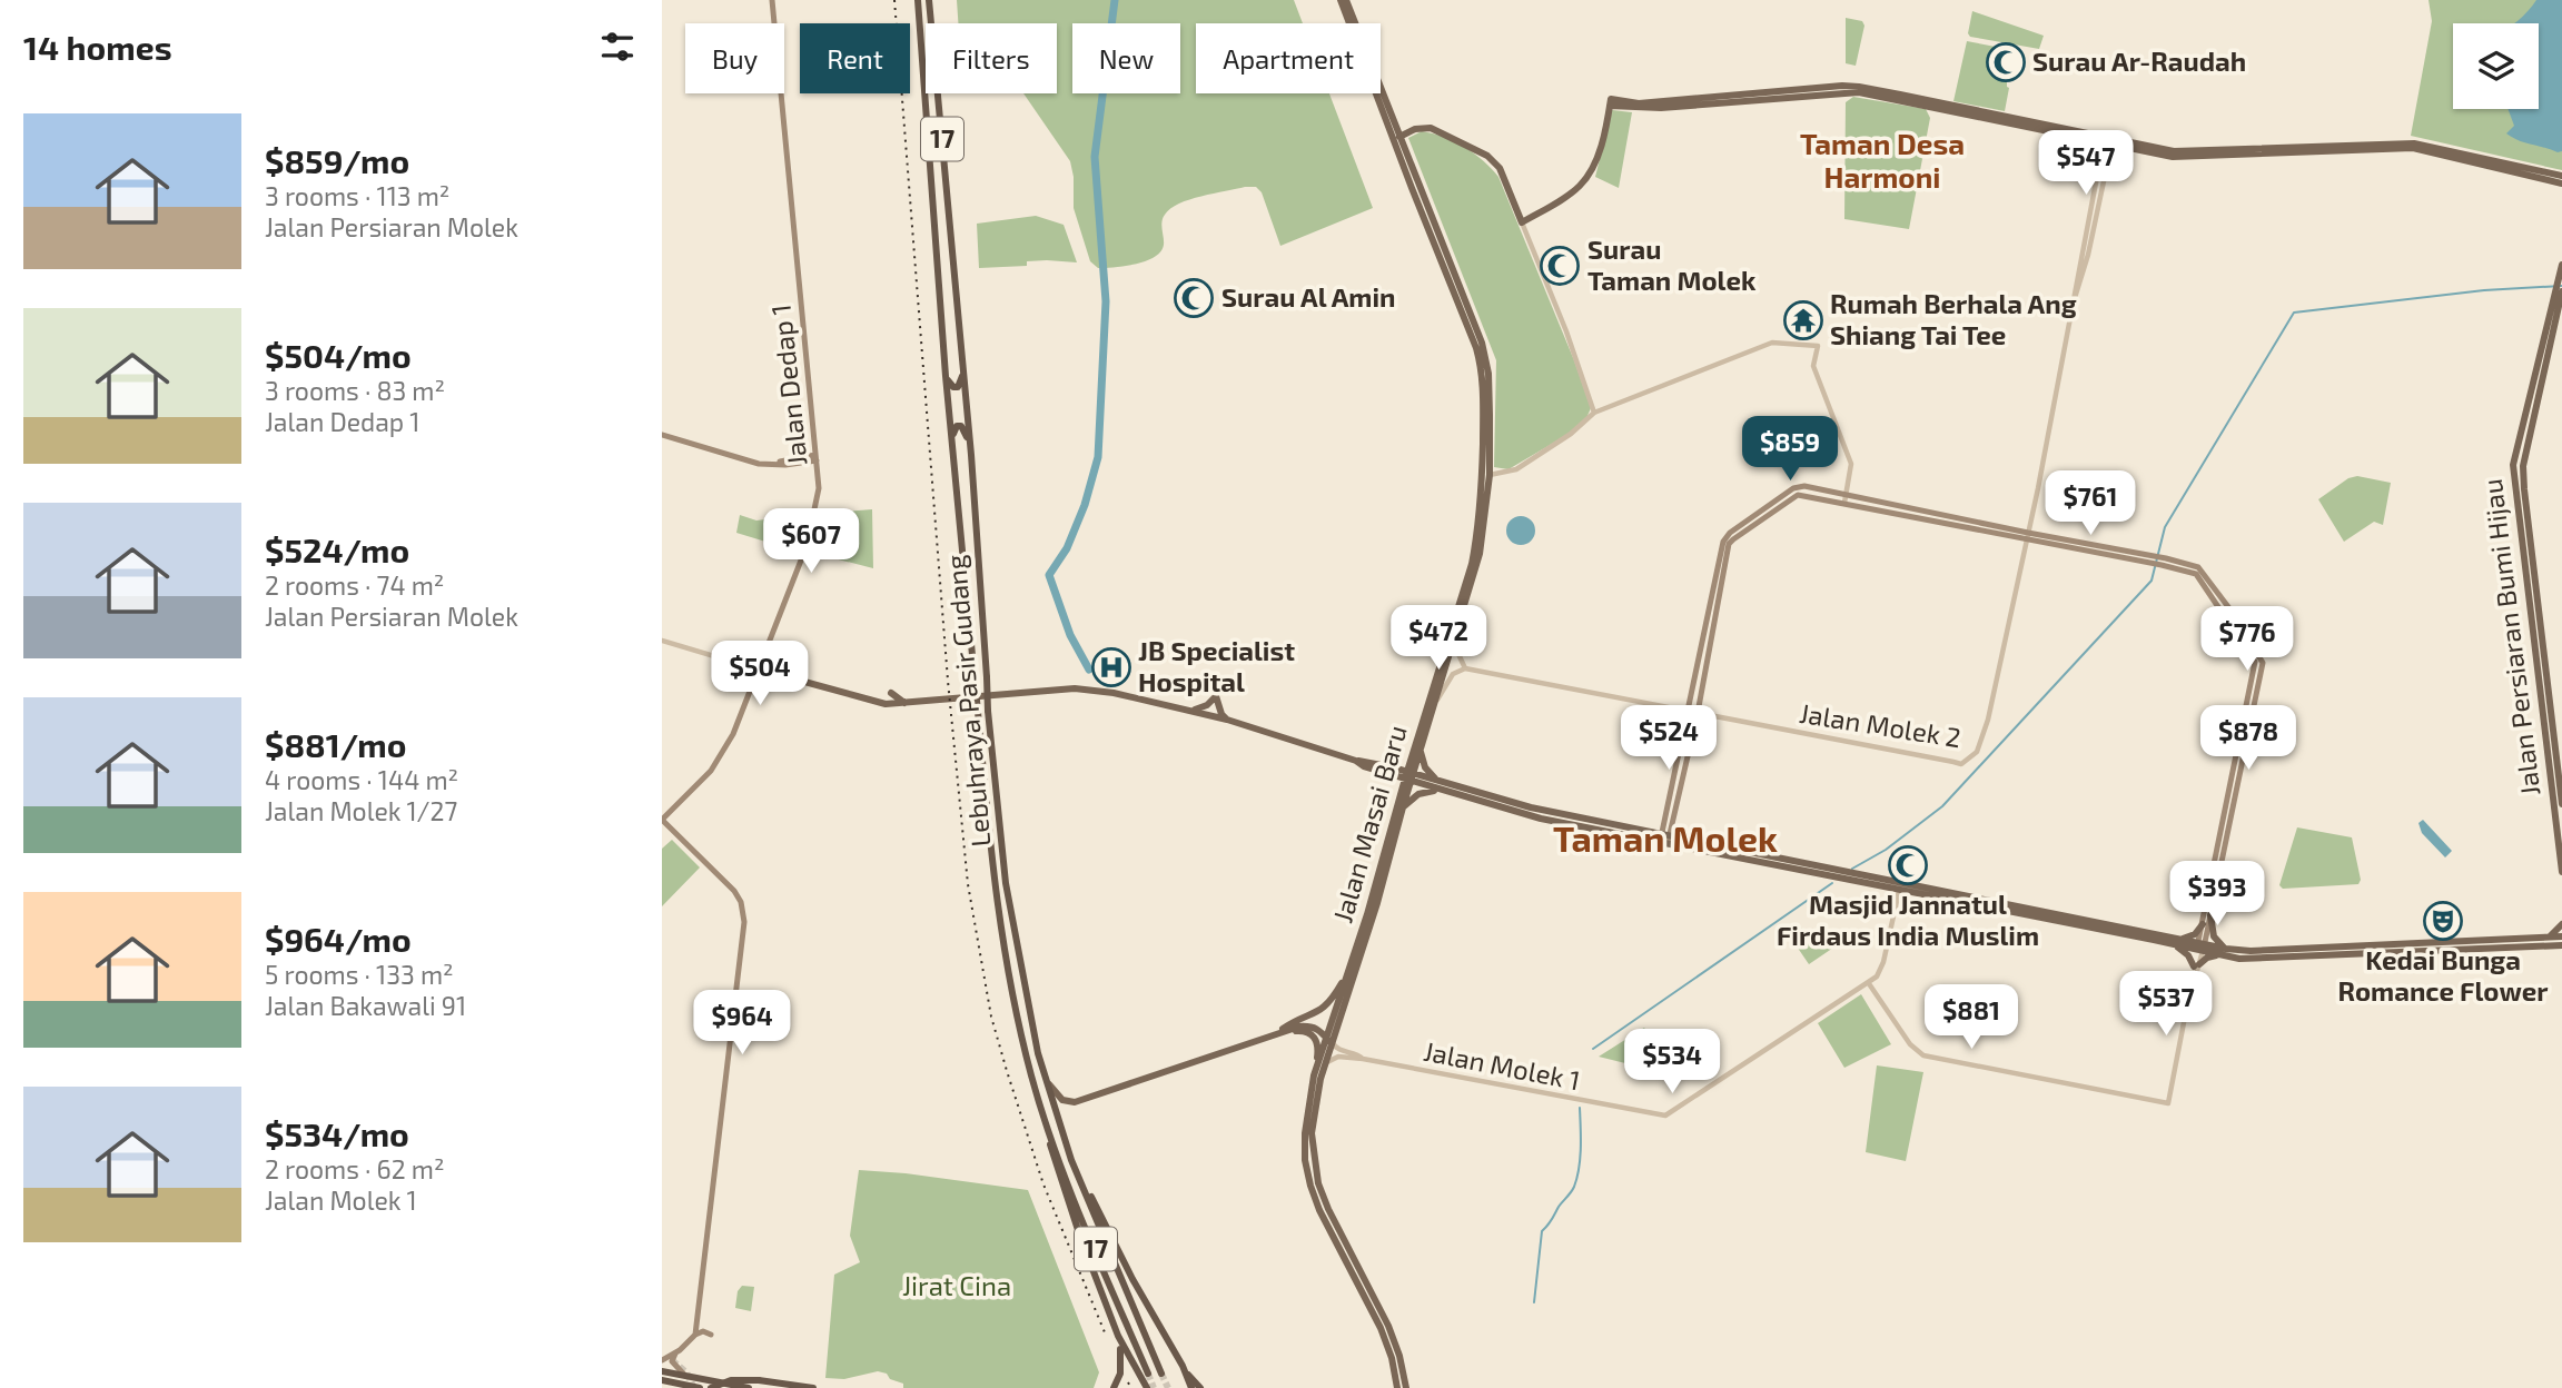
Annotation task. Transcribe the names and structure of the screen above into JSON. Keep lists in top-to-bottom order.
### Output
{
  "streets": {
    "highway": ["17", "Lebuhraya Pasir Gudang"],
    "main road": ["Jalan Dedap 1", "Jalan Persiaran Bumi Hijau", "Jalan Masai Baru"],
    "street": ["Jalan Molek 2", "Jalan Molek 1"]
  },
  "crossings": [
    ["Jalan Masai Baru", "Jalan Molek 1"]
  ],
  "districts": ["Taman Desa Harmoni", "Taman Molek"],
  "parks": ["Jirat Cina"],
  "places": {
    "mosque": [
      "Surau Ar-Raudah",
      "Surau Taman Molek",
      "Surau Al Amin",
      "Masjid Jannatul Firdaus India Muslim"
    ],
    "temple": ["Rumah Berhala Ang Shiang Tai Tee"],
    "hospital": ["JB Specialist Hospital"],
    "theatre": ["Kedai Bunga Romance Flower"]
  },
  "page": {
    "heading": "14 homes",
    "chip": [
      "Buy",
      "Rent",
      "Filters",
      "New",
      "Apartment"
    ],
    "list": [
      {
        "name": "$859/mo",
        "note": "3 rooms · 113 m² · Jalan Persiaran Molek"
      },
      {
        "name": "$504/mo",
        "note": "3 rooms · 83 m² · Jalan Dedap 1"
      },
      {
        "name": "$524/mo",
        "note": "2 rooms · 74 m² · Jalan Persiaran Molek"
      },
      {
        "name": "$881/mo",
        "note": "4 rooms · 144 m² · Jalan Molek 1/27"
      },
      {
        "name": "$964/mo",
        "note": "5 rooms · 133 m² · Jalan Bakawali 91"
      },
      {
        "name": "$534/mo",
        "note": "2 rooms · 62 m² · Jalan Molek 1"
      }
    ],
    "price": [
      "$547",
      "$859",
      "$761",
      "$607",
      "$472",
      "$776",
      "$504",
      "$524",
      "$878",
      "$393",
      "$537",
      "$881",
      "$964",
      "$534"
    ]
  }
}
